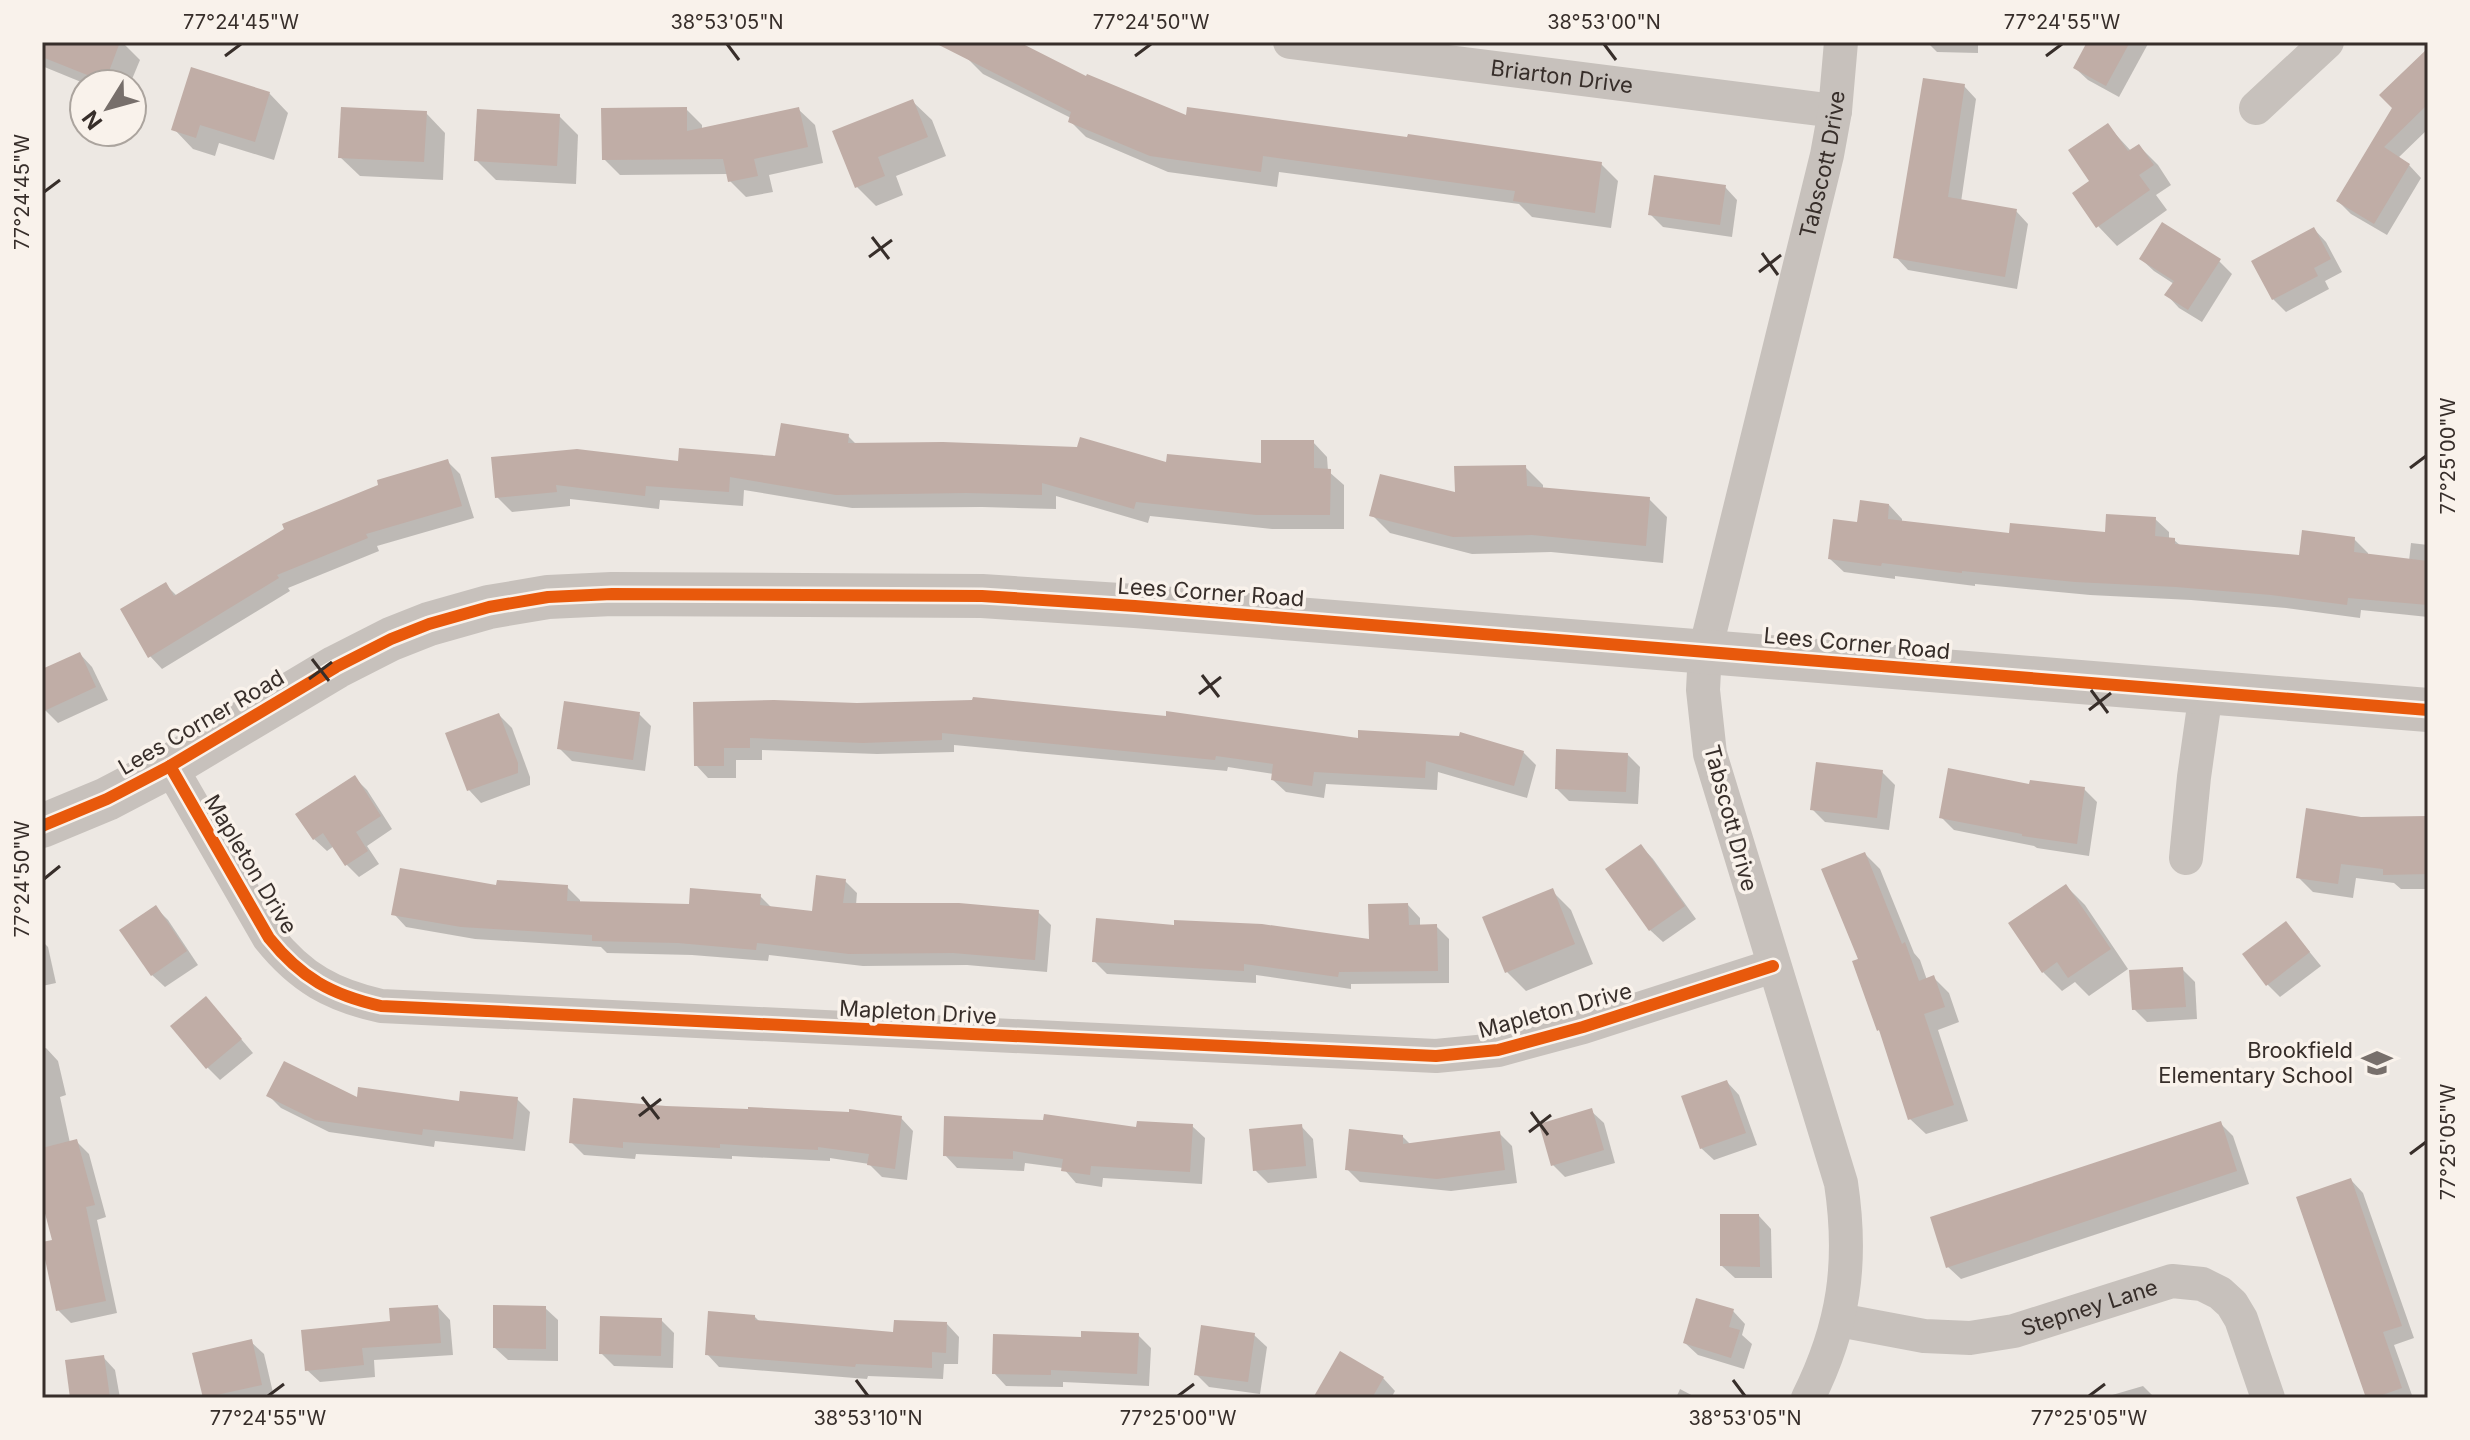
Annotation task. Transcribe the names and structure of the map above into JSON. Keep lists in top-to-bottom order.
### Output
{
  "streets": {
    "street": [
      "Briarton Drive",
      "Tabscott Drive",
      "Lees Corner Road",
      "Mapleton Drive",
      "Stepney Lane"
    ]
  },
  "crossings": [
    ["Briarton Drive", "Tabscott Drive"],
    ["Tabscott Drive", "Lees Corner Road"],
    ["Tabscott Drive", "Mapleton Drive"],
    ["Tabscott Drive", "Stepney Lane"],
    ["Lees Corner Road", "Mapleton Drive"]
  ],
  "places": {
    "school or university": ["Brookfield Elementary School"]
  },
  "north": "bottom left",
  "coordinates": [
    "77°24'45\"W",
    "38°53'05\"N",
    "77°24'50\"W",
    "38°53'00\"N",
    "77°24'55\"W",
    "77°25'00\"W",
    "77°25'05\"W",
    "38°53'10\"N"
  ]
}
